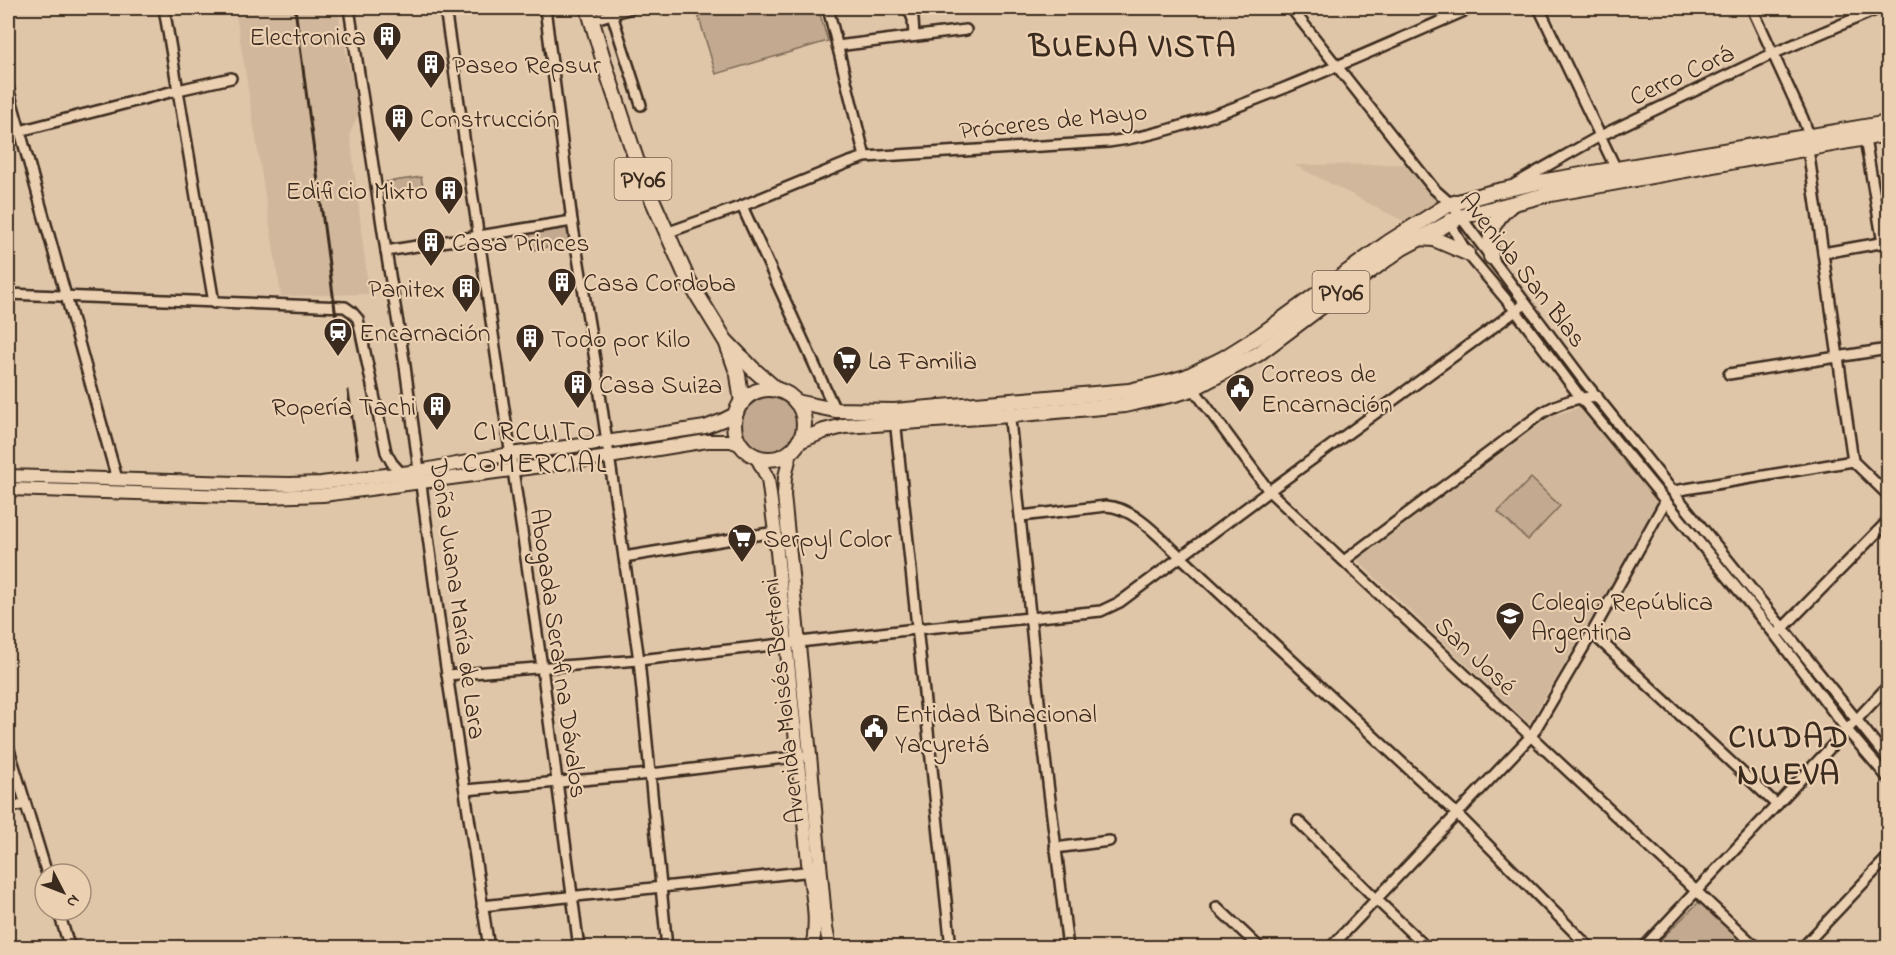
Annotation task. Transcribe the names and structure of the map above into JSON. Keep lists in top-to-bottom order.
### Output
{
  "streets": {
    "highway": ["PY06"],
    "main road": ["Avenida Moisés Bertoni"],
    "street": [
      "Cerro Corá",
      "Próceres de Mayo",
      "Avenida San Blas",
      "Doña Juana María de Lara",
      "Abogada Serafina Dávalos",
      "San José"
    ]
  },
  "crossings": [
    ["Cerro Corá", "PY06"],
    ["Próceres de Mayo", "PY06"],
    ["Próceres de Mayo", "Avenida San Blas"],
    ["PY06", "Avenida San Blas"],
    ["PY06", "San José"],
    ["PY06", "Avenida Moisés Bertoni"]
  ],
  "districts": ["BUENA VISTA", "CIRCUITO COMERCIAL", "CIUDAD NUEVA"],
  "places": {
    "building": [
      "Electronica",
      "Paseo Repsur",
      "Construcción",
      "Edificio Mixto",
      "Casa Princes",
      "Casa Cordoba",
      "Panitex",
      "Todo por Kilo",
      "Casa Suiza",
      "Ropería Tachi"
    ],
    "station": ["Encarnación"],
    "supermarket": ["La Familia", "Serpyl Color"],
    "public building": ["Correos de Encarnación", "Entidad Binacional Yacyretá"],
    "school or university": ["Colegio República Argentina"]
  },
  "north": "bottom right"
}
